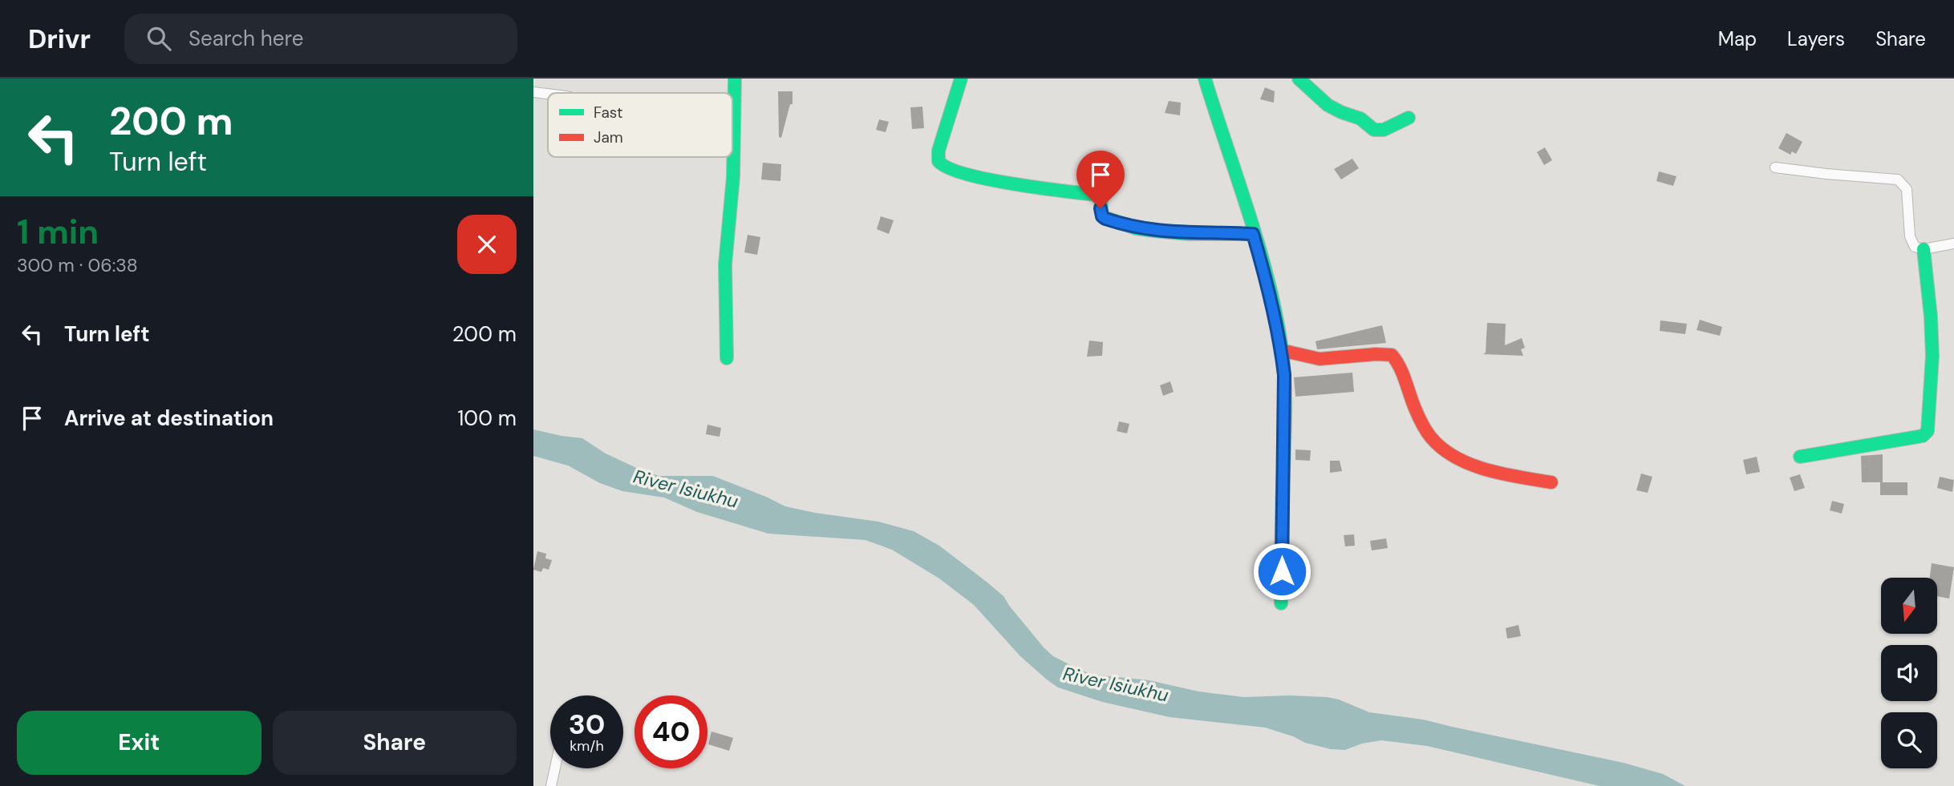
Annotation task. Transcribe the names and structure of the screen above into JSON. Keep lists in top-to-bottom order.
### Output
{
  "water": ["River Isiukhu"],
  "legend": ["Fast", "Jam"],
  "north": "bottom",
  "page": {
    "header": "Drivr",
    "search": "Search here",
    "nav": ["Map", "Layers", "Share"],
    "turn": ["200 m", "Turn left"],
    "heading": ["1 min", "300 m · 06:38"],
    "list": [
      {
        "name": "Turn left",
        "value": "200 m"
      },
      {
        "name": "Arrive at destination",
        "value": "100 m"
      }
    ],
    "speed": "30 km/h",
    "limit": "40",
    "buttons": ["Exit", "Share"]
  }
}
